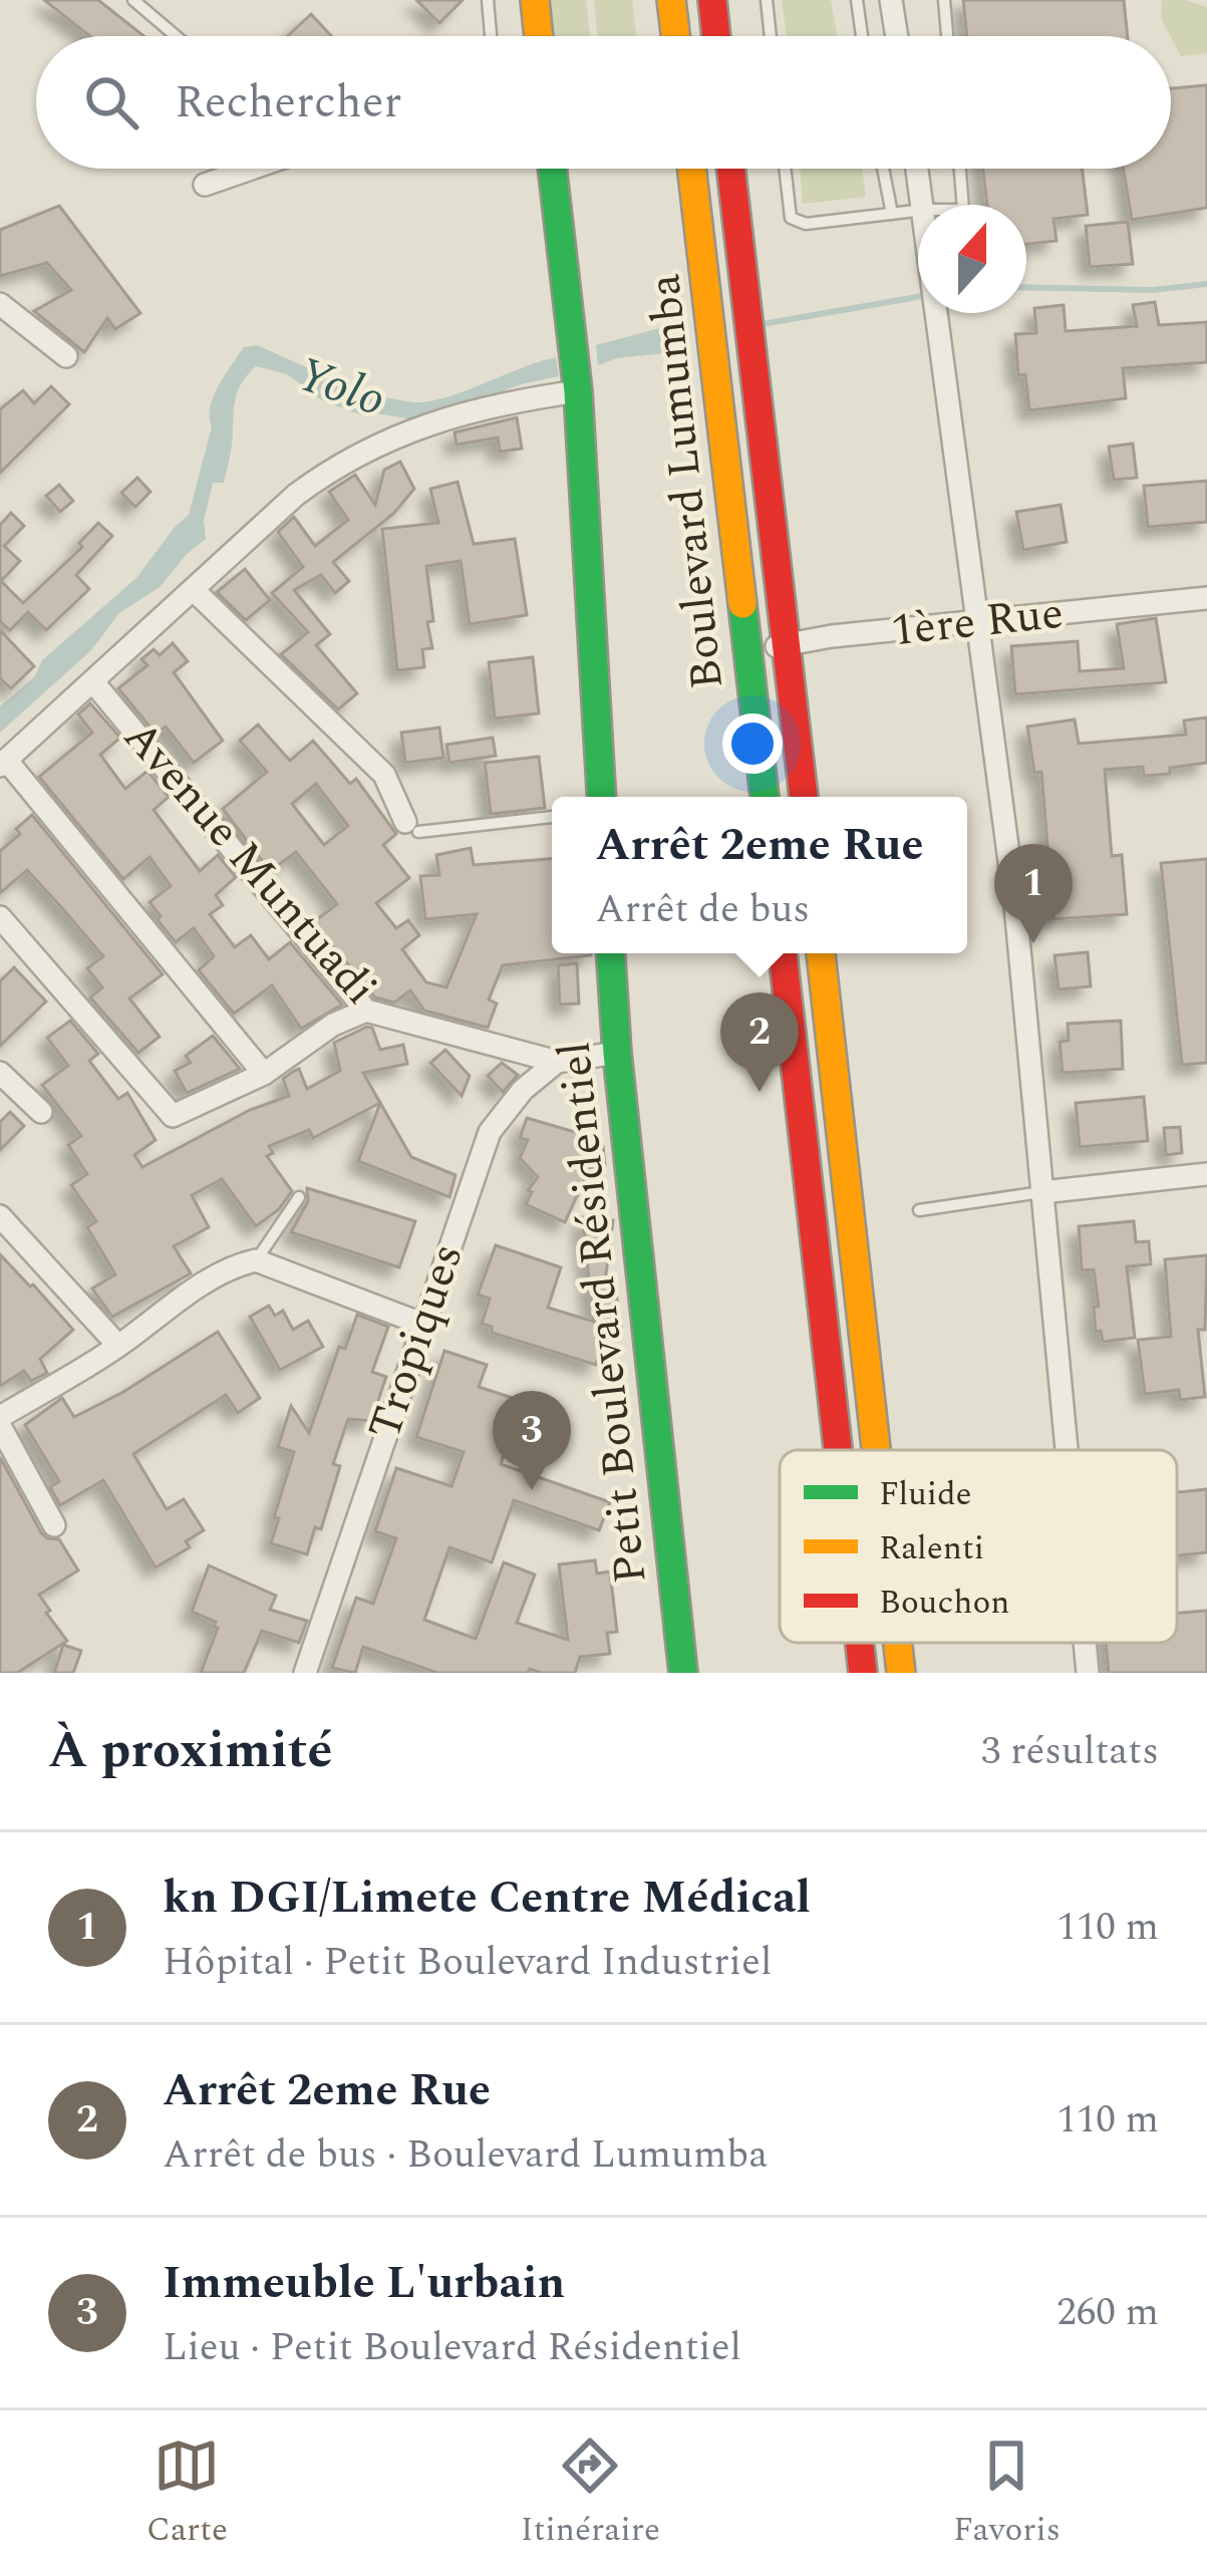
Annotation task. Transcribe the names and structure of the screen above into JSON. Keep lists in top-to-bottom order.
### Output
{
  "streets": {
    "main road": ["Boulevard Lumumba", "Petit Boulevard Résidentiel"],
    "street": ["1ère Rue", "Avenue Muntuadi", "Tropiques"]
  },
  "crossings": [
    ["Boulevard Lumumba", "1ère Rue"],
    ["Avenue Muntuadi", "Tropiques"]
  ],
  "water": ["Yolo"],
  "legend": ["Fluide", "Ralenti", "Bouchon"],
  "north": "top",
  "page": {
    "search": "Rechercher",
    "popup": ["Arrêt 2eme Rue", "Arrêt de bus"],
    "pins": ["1", "2", "3"],
    "heading": ["À proximité", "3 résultats"],
    "list": [
      {
        "mark": "1",
        "name": "kn DGI/Limete Centre Médical",
        "note": "Hôpital · Petit Boulevard Industriel",
        "value": "110 m"
      },
      {
        "mark": "2",
        "name": "Arrêt 2eme Rue",
        "note": "Arrêt de bus · Boulevard Lumumba",
        "value": "110 m"
      },
      {
        "mark": "3",
        "name": "Immeuble L'urbain",
        "note": "Lieu · Petit Boulevard Résidentiel",
        "value": "260 m"
      }
    ],
    "nav": ["Carte", "Itinéraire", "Favoris"]
  }
}
